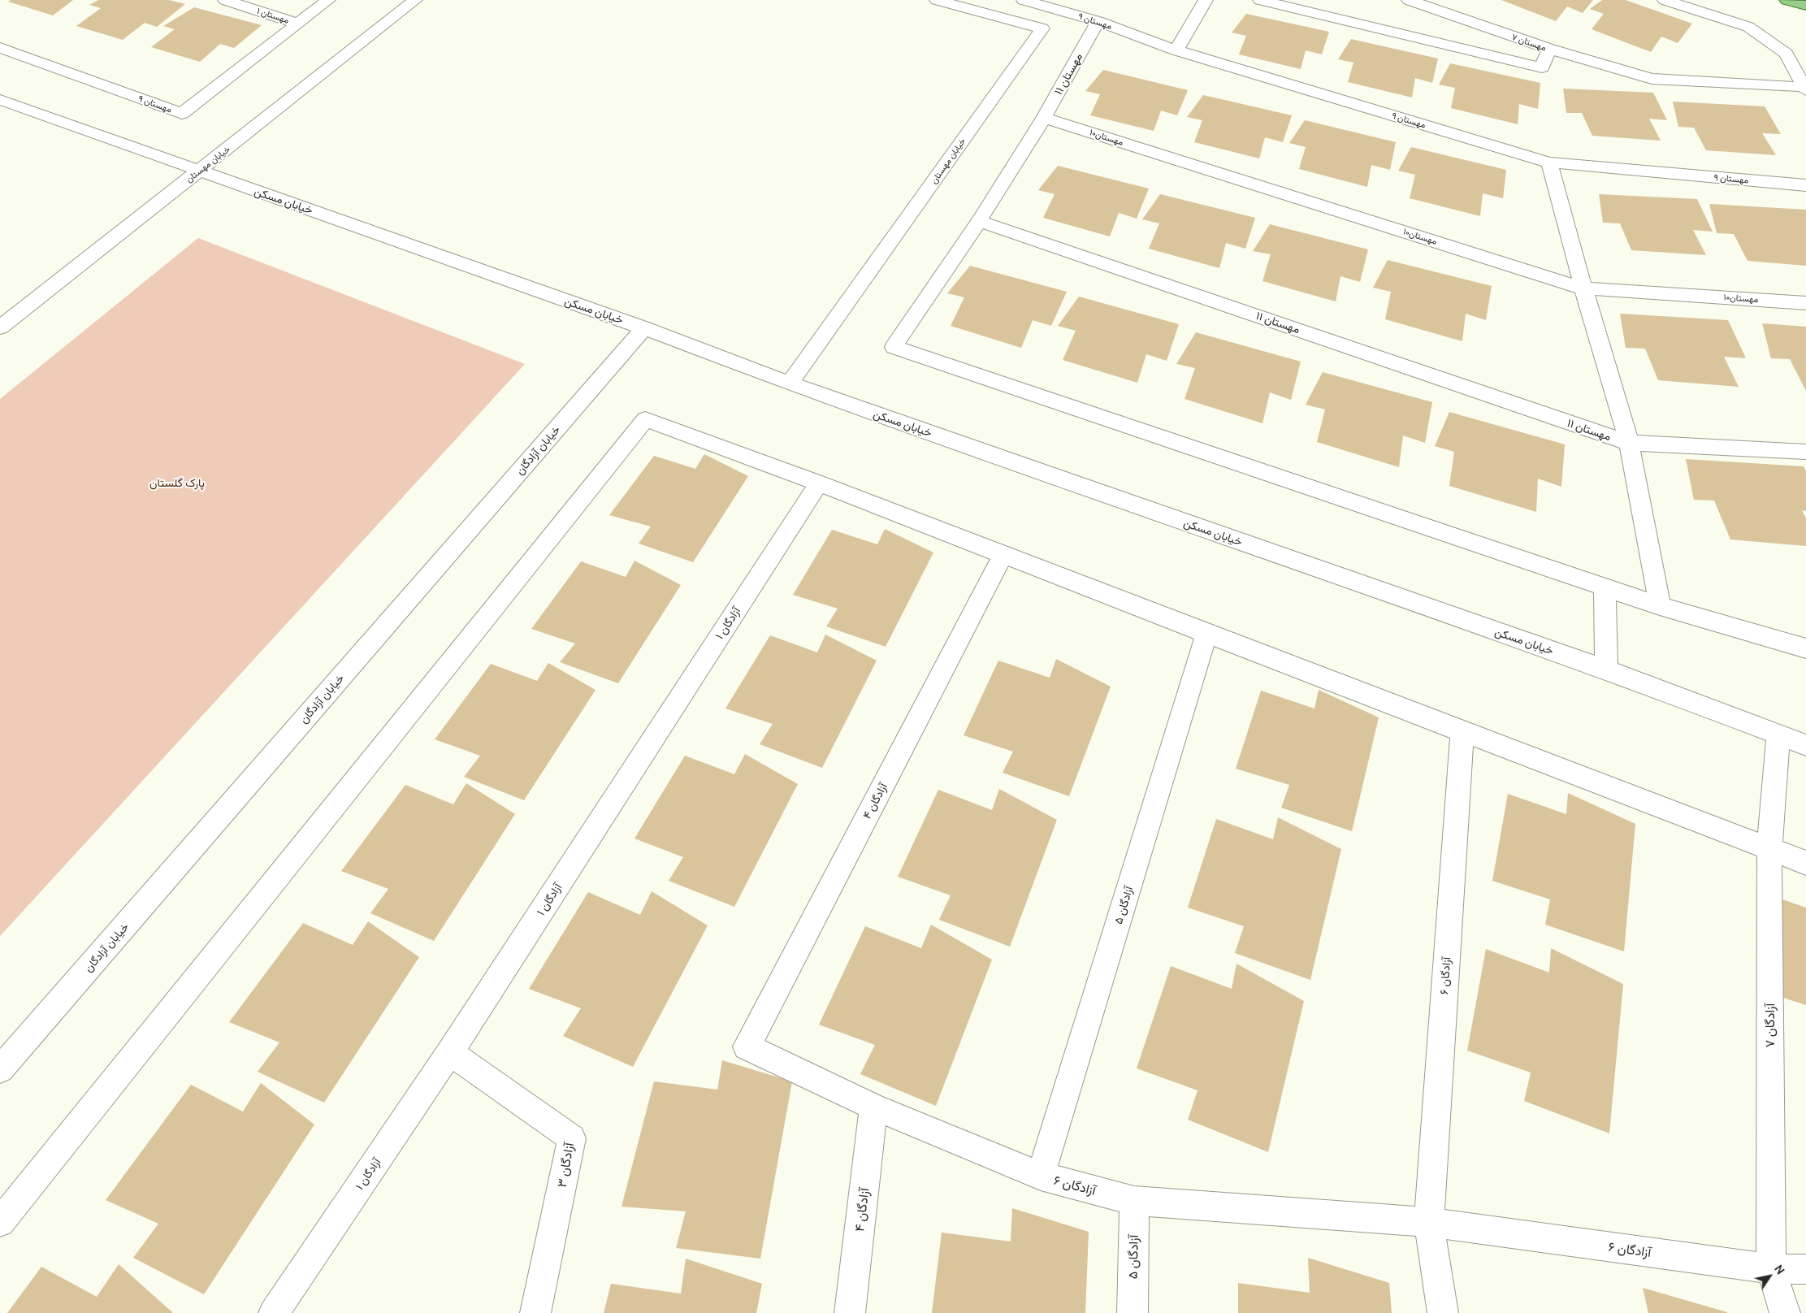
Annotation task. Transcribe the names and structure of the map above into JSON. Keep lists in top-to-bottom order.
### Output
{
  "streets": {
    "street": [
      "مهستان ۱",
      "مهستان ۹",
      "مهستان ۷",
      "مهستان ۱۱",
      "مهستان۱۰",
      "خیابان مهستان",
      "خیابان مسکن",
      "خیابان آزادگان",
      "آزادگان ۱",
      "آزادگان ۴",
      "آزادگان ۵",
      "آزادگان ۶",
      "آزادگان ۷",
      "آزادگان ۳"
    ]
  },
  "crossings": [
    ["مهستان ۱", "مهستان ۹"],
    ["مهستان ۹", "مهستان ۱۱"],
    ["مهستان ۱۱", "مهستان۱۰"],
    ["خیابان مهستان", "خیابان مسکن"],
    ["خیابان مسکن", "خیابان آزادگان"],
    ["خیابان مسکن", "آزادگان ۷"],
    ["آزادگان ۱", "آزادگان ۳"],
    ["آزادگان ۴", "آزادگان ۶"],
    ["آزادگان ۵", "آزادگان ۶"],
    ["آزادگان ۶", "آزادگان ۷"]
  ],
  "parks": ["پارک گلستان"],
  "north": "top right"
}
